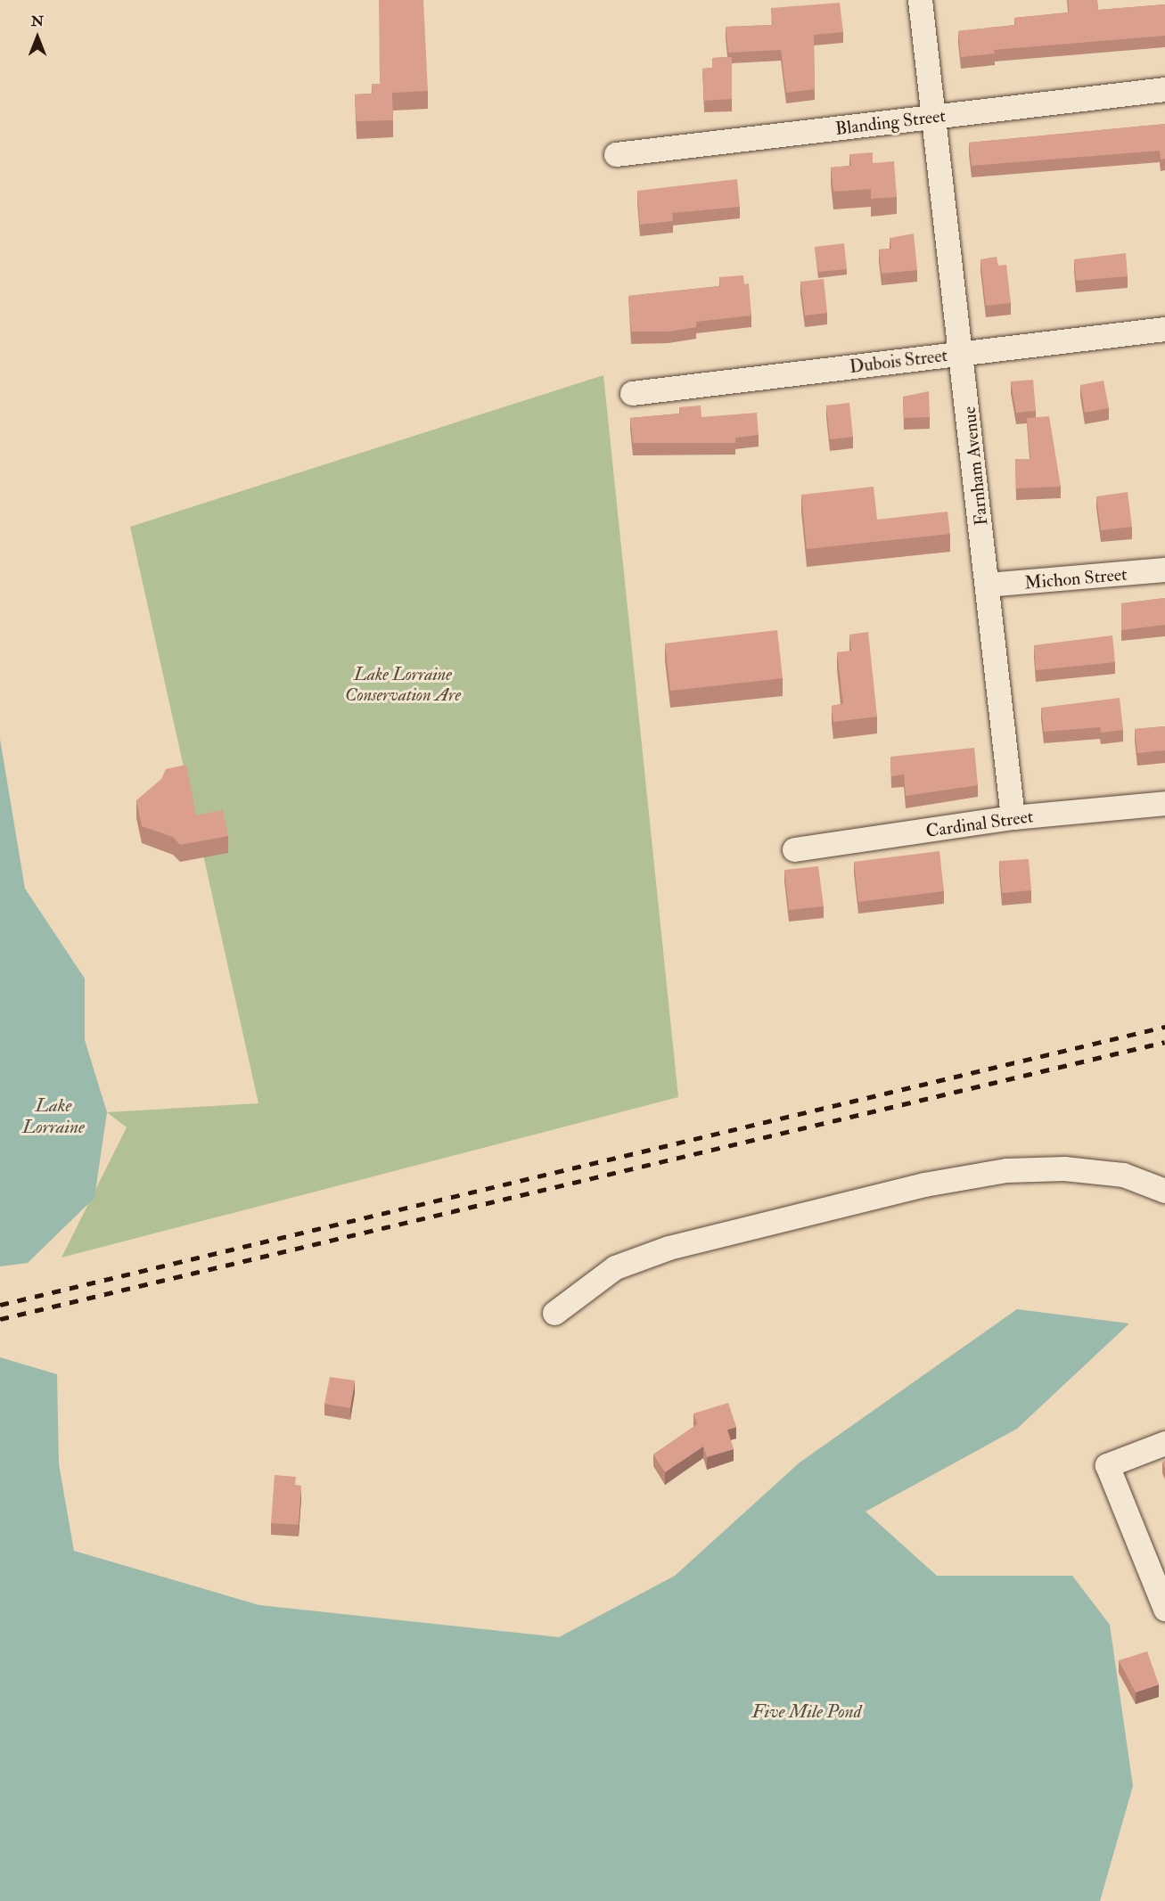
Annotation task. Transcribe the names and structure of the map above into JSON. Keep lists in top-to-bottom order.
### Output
{
  "streets": {
    "street": [
      "Blanding Street",
      "Dubois Street",
      "Farnham Avenue",
      "Michon Street",
      "Cardinal Street"
    ]
  },
  "crossings": [
    ["Blanding Street", "Farnham Avenue"],
    ["Dubois Street", "Farnham Avenue"],
    ["Farnham Avenue", "Michon Street"],
    ["Farnham Avenue", "Cardinal Street"]
  ],
  "water": ["Lake Lorraine", "Five Mile Pond"],
  "parks": ["Lake Lorraine Conservation Are"],
  "north": "top"
}
